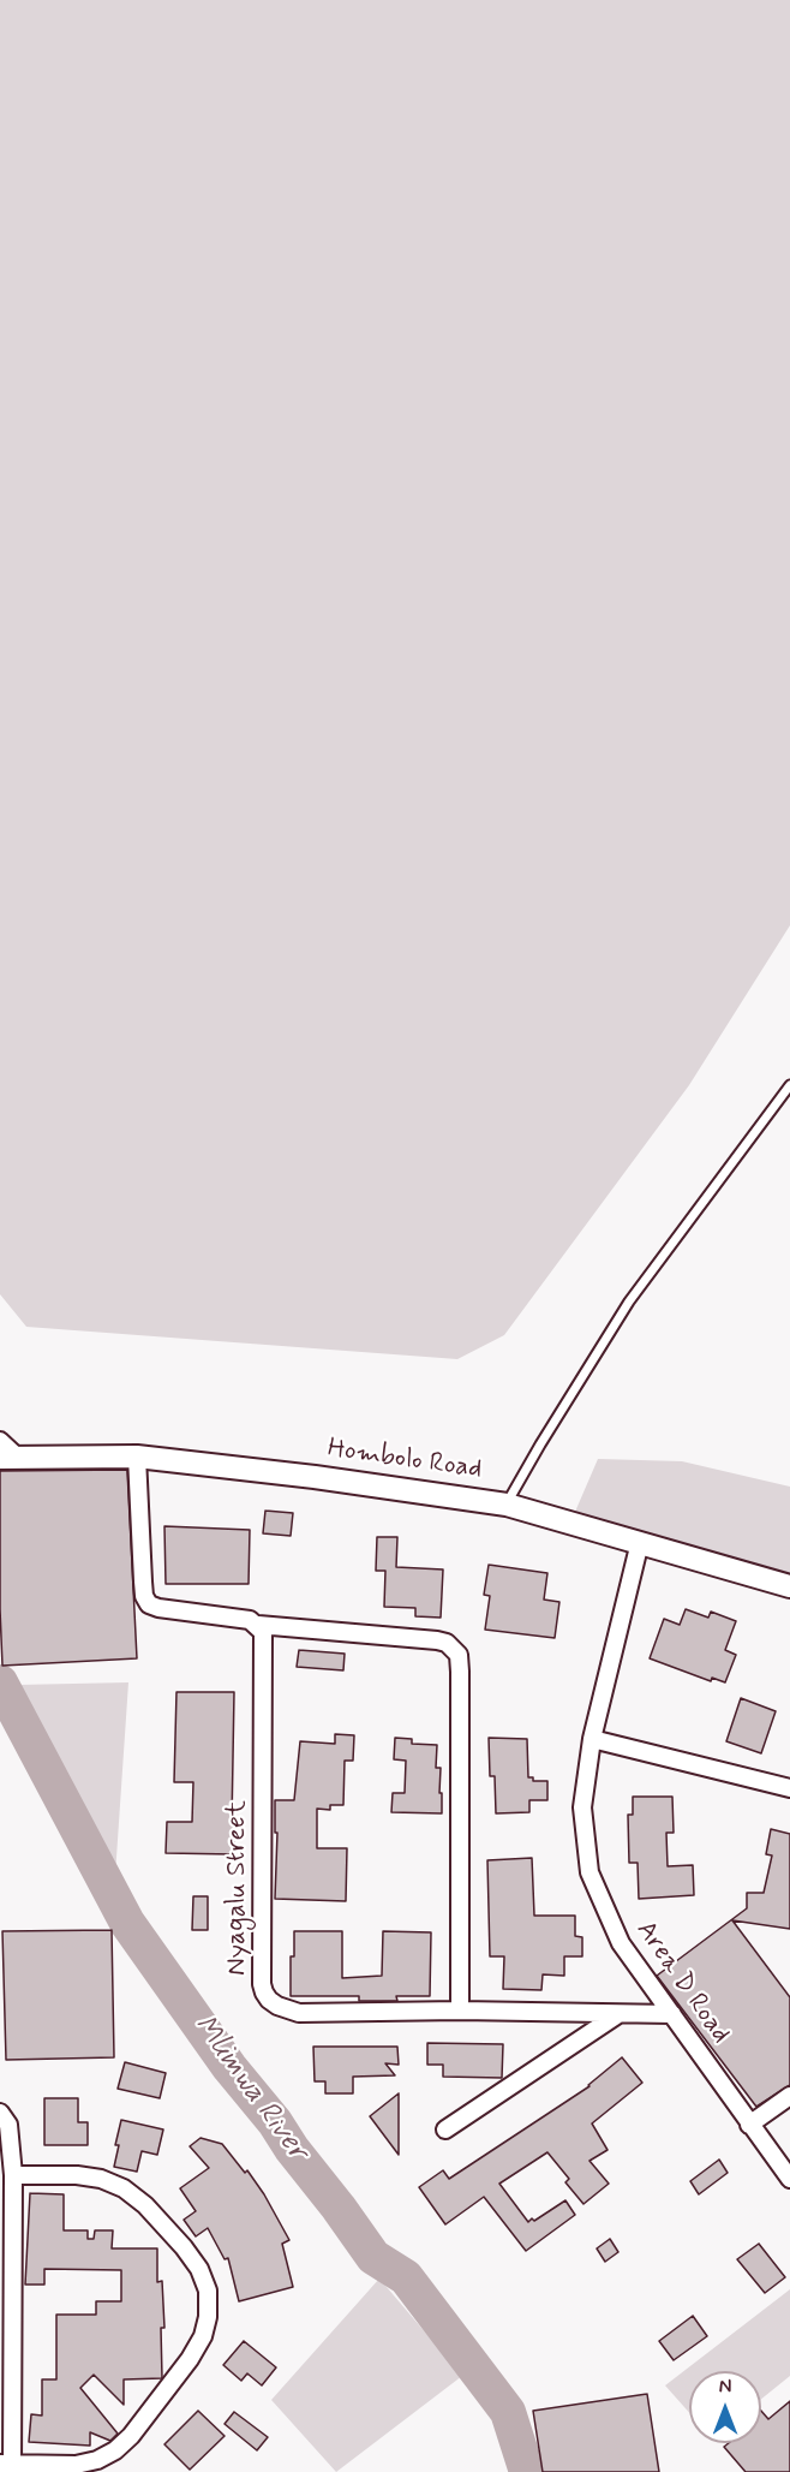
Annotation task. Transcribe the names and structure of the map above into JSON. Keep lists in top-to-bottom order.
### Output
{
  "streets": {
    "street": ["Hombolo Road", "Nyagalu Street", "Area D Road"]
  },
  "crossings": [
    ["Hombolo Road", "Area D Road"],
    ["Nyagalu Street", "Area D Road"]
  ],
  "water": ["Mlimwa River"],
  "north": "top"
}
